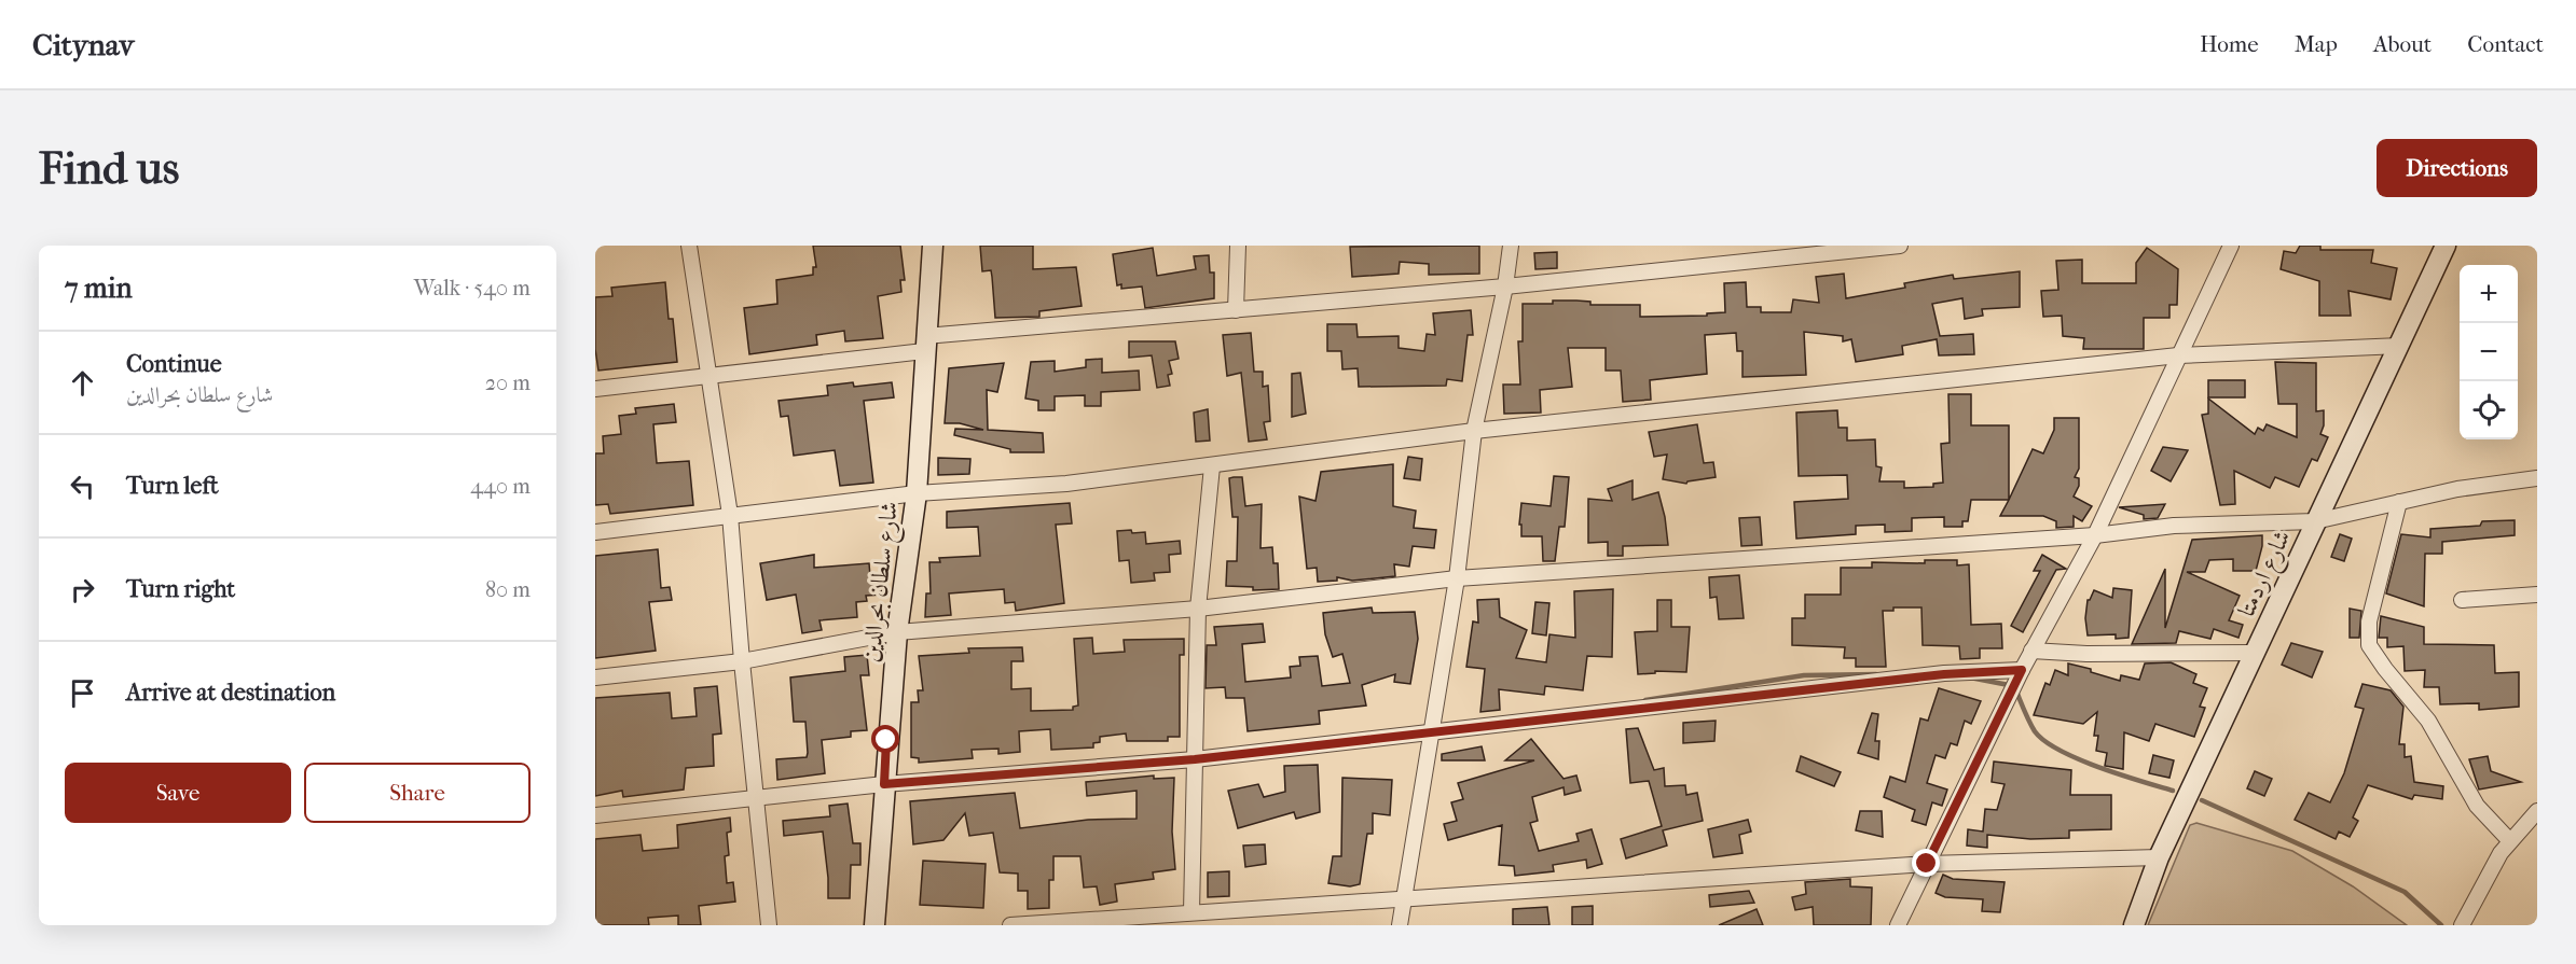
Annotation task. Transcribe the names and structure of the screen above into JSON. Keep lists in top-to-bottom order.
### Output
{
  "streets": {
    "main road": ["شارع اردمتا", "شارع سلطان بحرالدين"]
  },
  "page": {
    "header": "Citynav",
    "nav": [
      "Home",
      "Map",
      "About",
      "Contact"
    ],
    "buttons": [
      "Directions",
      ["Save", "Share"]
    ],
    "title": "Find us",
    "heading": ["7 min", "Walk · 540 m"],
    "map_buttons": ["+", "−"],
    "list": [
      ["Continue", "شارع سلطان بحرالدين", "20 m"],
      ["Turn left", "440 m"],
      ["Turn right", "80 m"],
      "Arrive at destination"
    ]
  }
}
